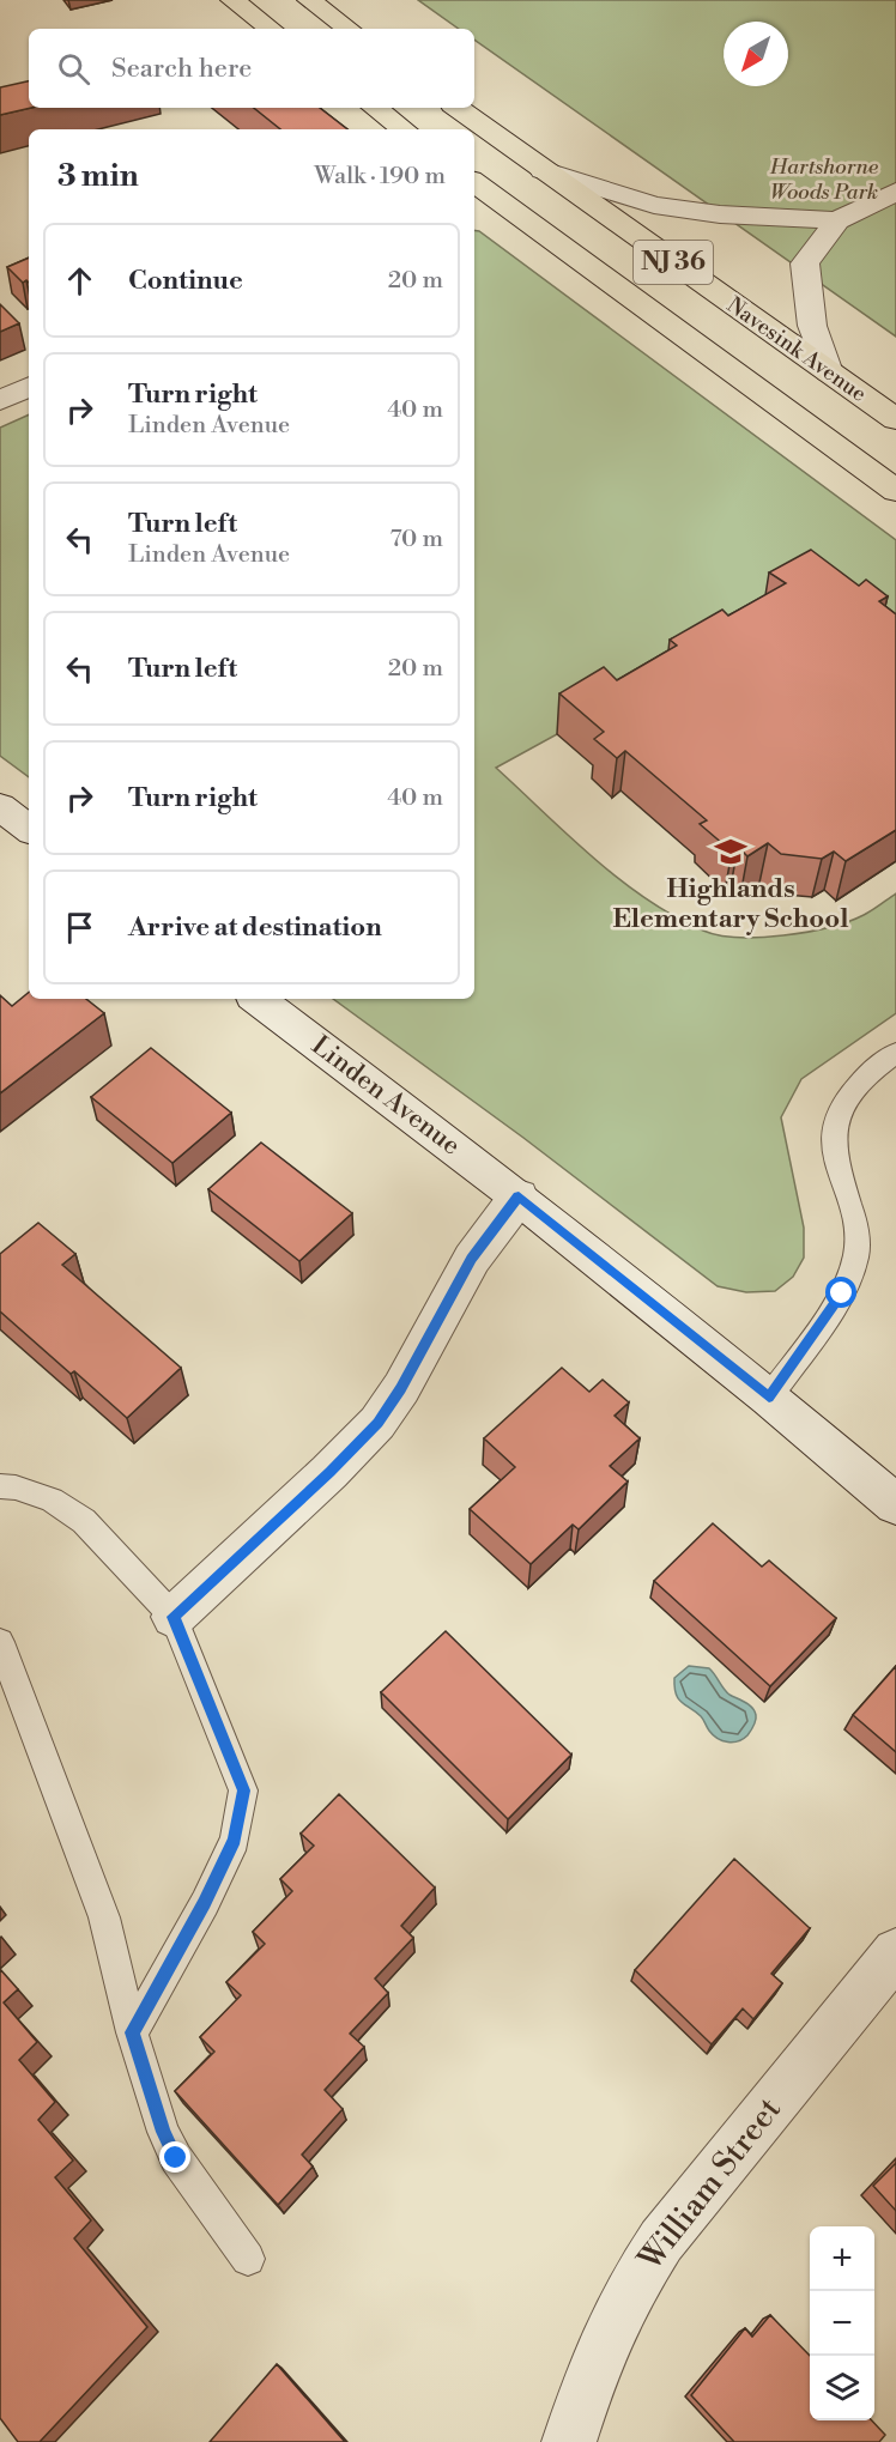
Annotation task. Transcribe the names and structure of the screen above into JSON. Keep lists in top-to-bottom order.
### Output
{
  "streets": {
    "highway": ["NJ 36", "Navesink Avenue"],
    "street": ["Linden Avenue", "William Street"]
  },
  "parks": ["Hartshorne Woods Park"],
  "places": {
    "school or university": ["Highlands Elementary School"]
  },
  "north": "bottom left",
  "page": {
    "search": "Search here",
    "heading": ["3 min", "Walk · 190 m"],
    "list": [
      ["Continue", "20 m"],
      ["Turn right", "Linden Avenue", "40 m"],
      ["Turn left", "Linden Avenue", "70 m"],
      ["Turn left", "20 m"],
      ["Turn right", "40 m"],
      "Arrive at destination"
    ],
    "map_buttons": ["+", "−"]
  }
}
